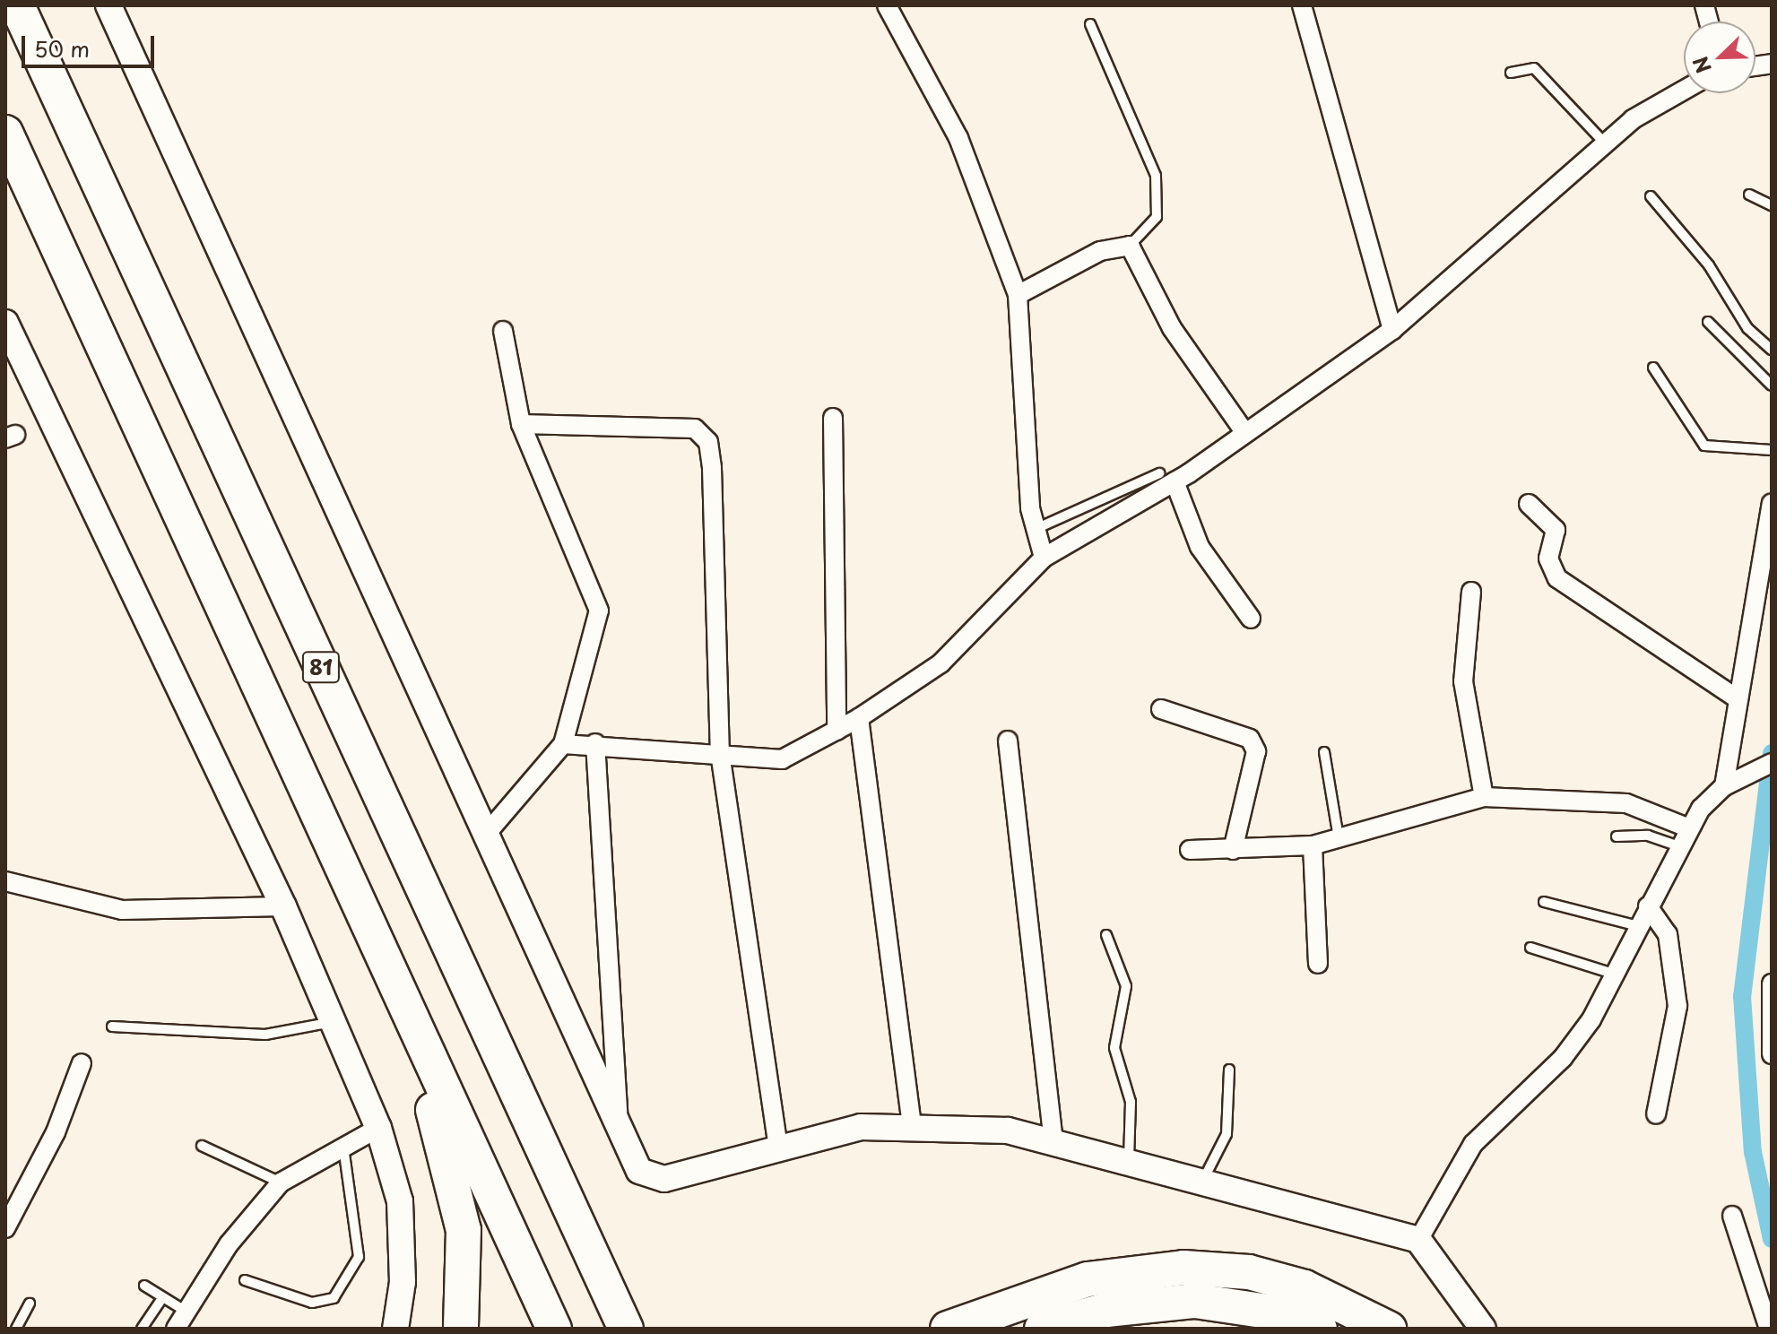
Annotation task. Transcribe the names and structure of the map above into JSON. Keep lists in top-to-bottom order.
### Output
{
  "streets": {
    "highway": ["81"]
  },
  "scale_bar": "50 m",
  "north": "bottom left"
}
